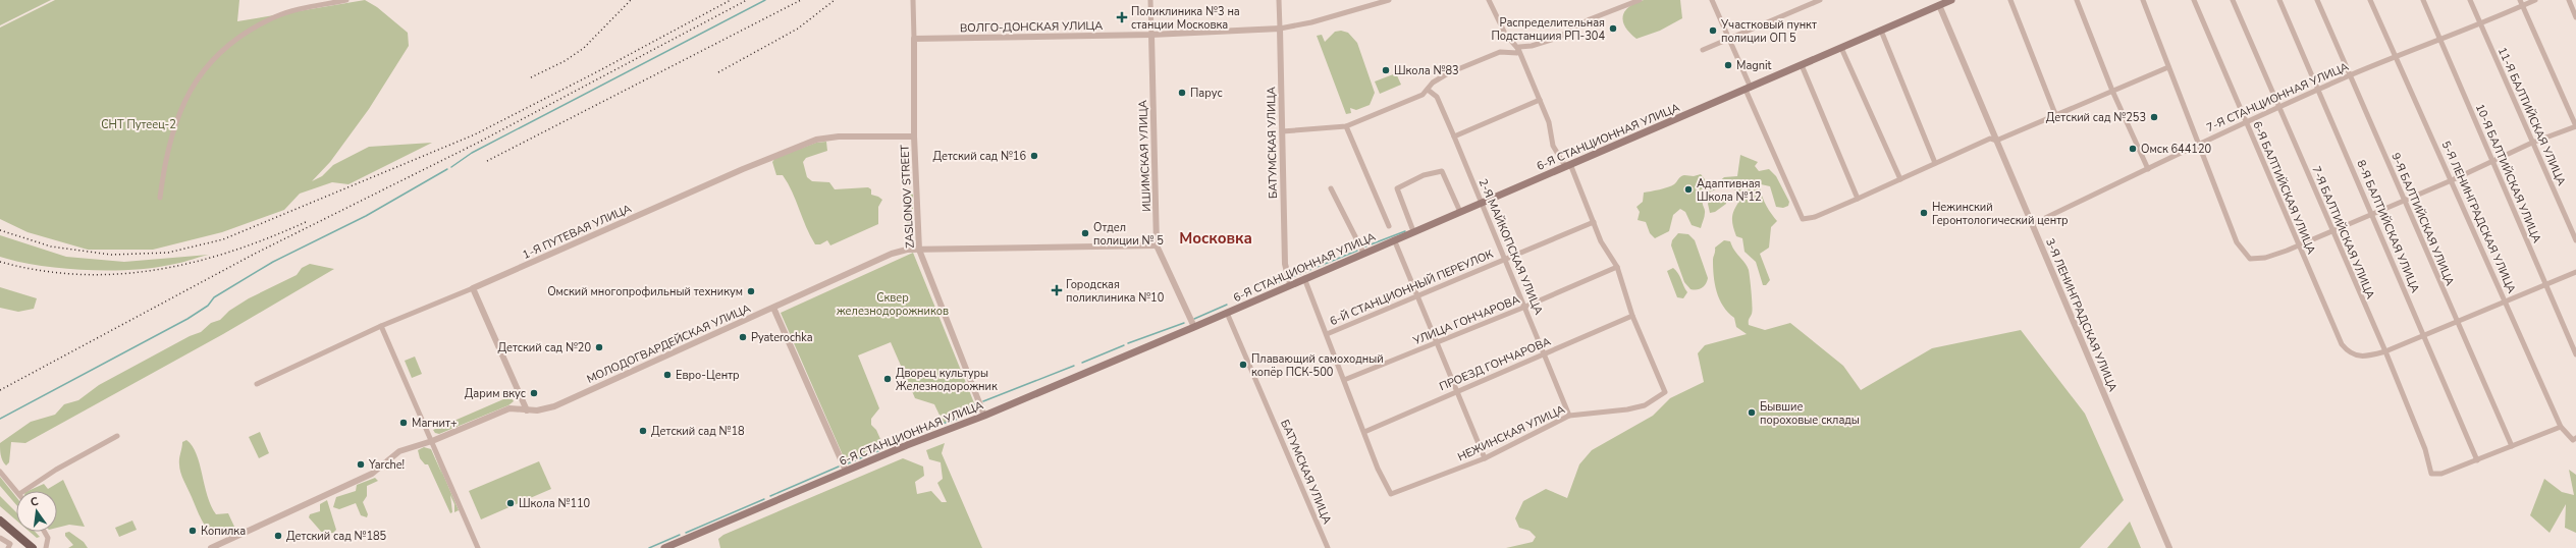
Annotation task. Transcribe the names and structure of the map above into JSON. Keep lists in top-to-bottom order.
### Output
{
  "streets": {
    "main road": ["6-Я СТАНЦИОННАЯ УЛИЦА"],
    "street": [
      "ВОЛГО-ДОНСКАЯ УЛИЦА",
      "7-Я СТАНЦИОННАЯ УЛИЦА",
      "11-Я БАЛТИЙСКАЯ УЛИЦА",
      "БАТУМСКАЯ УЛИЦА",
      "ИШИМСКАЯ УЛИЦА",
      "10-Я БАЛТИЙСКАЯ УЛИЦА",
      "6-Я БАЛТИЙСКАЯ УЛИЦА",
      "ZASLONOV STREET",
      "5-Я ЛЕНИНГРАДСКАЯ УЛИЦА",
      "9-Я БАЛТИЙСКАЯ УЛИЦА",
      "8-Я БАЛТИЙСКАЯ УЛИЦА",
      "1-Я ПУТЕВАЯ УЛИЦА",
      "7-Я БАЛТИЙСКАЯ УЛИЦА",
      "2-Я МАЙКОПСКАЯ УЛИЦА",
      "6-Й СТАНЦИОННЫЙ ПЕРЕУЛОК",
      "3-Я ЛЕНИНГРАДСКАЯ УЛИЦА",
      "УЛИЦА ГОНЧАРОВА",
      "МОЛОДОГВАРДЕЙСКАЯ УЛИЦА",
      "ПРОЕЗД ГОНЧАРОВА",
      "НЕЖИНСКАЯ УЛИЦА"
    ]
  },
  "crossings": [
    ["ВОЛГО-ДОНСКАЯ УЛИЦА", "БАТУМСКАЯ УЛИЦА"],
    ["ВОЛГО-ДОНСКАЯ УЛИЦА", "ИШИМСКАЯ УЛИЦА"],
    ["ВОЛГО-ДОНСКАЯ УЛИЦА", "ZASLONOV STREET"],
    ["7-Я СТАНЦИОННАЯ УЛИЦА", "11-Я БАЛТИЙСКАЯ УЛИЦА"],
    ["7-Я СТАНЦИОННАЯ УЛИЦА", "10-Я БАЛТИЙСКАЯ УЛИЦА"],
    ["7-Я СТАНЦИОННАЯ УЛИЦА", "6-Я БАЛТИЙСКАЯ УЛИЦА"],
    ["7-Я СТАНЦИОННАЯ УЛИЦА", "5-Я ЛЕНИНГРАДСКАЯ УЛИЦА"],
    ["7-Я СТАНЦИОННАЯ УЛИЦА", "9-Я БАЛТИЙСКАЯ УЛИЦА"],
    ["7-Я СТАНЦИОННАЯ УЛИЦА", "8-Я БАЛТИЙСКАЯ УЛИЦА"],
    ["7-Я СТАНЦИОННАЯ УЛИЦА", "7-Я БАЛТИЙСКАЯ УЛИЦА"],
    ["7-Я СТАНЦИОННАЯ УЛИЦА", "3-Я ЛЕНИНГРАДСКАЯ УЛИЦА"],
    ["6-Я СТАНЦИОННАЯ УЛИЦА", "БАТУМСКАЯ УЛИЦА"],
    ["6-Я СТАНЦИОННАЯ УЛИЦА", "ИШИМСКАЯ УЛИЦА"],
    ["6-Я СТАНЦИОННАЯ УЛИЦА", "ZASLONOV STREET"],
    ["6-Я СТАНЦИОННАЯ УЛИЦА", "2-Я МАЙКОПСКАЯ УЛИЦА"],
    ["6-Я СТАНЦИОННАЯ УЛИЦА", "3-Я ЛЕНИНГРАДСКАЯ УЛИЦА"],
    ["ИШИМСКАЯ УЛИЦА", "МОЛОДОГВАРДЕЙСКАЯ УЛИЦА"],
    ["6-Я БАЛТИЙСКАЯ УЛИЦА", "7-Я БАЛТИЙСКАЯ УЛИЦА"],
    ["ZASLONOV STREET", "1-Я ПУТЕВАЯ УЛИЦА"],
    ["ZASLONOV STREET", "МОЛОДОГВАРДЕЙСКАЯ УЛИЦА"],
    ["8-Я БАЛТИЙСКАЯ УЛИЦА", "7-Я БАЛТИЙСКАЯ УЛИЦА"],
    ["2-Я МАЙКОПСКАЯ УЛИЦА", "6-Й СТАНЦИОННЫЙ ПЕРЕУЛОК"],
    ["2-Я МАЙКОПСКАЯ УЛИЦА", "УЛИЦА ГОНЧАРОВА"],
    ["2-Я МАЙКОПСКАЯ УЛИЦА", "ПРОЕЗД ГОНЧАРОВА"],
    ["2-Я МАЙКОПСКАЯ УЛИЦА", "НЕЖИНСКАЯ УЛИЦА"],
    ["ПРОЕЗД ГОНЧАРОВА", "НЕЖИНСКАЯ УЛИЦА"]
  ],
  "districts": ["Московка"],
  "parks": ["СНТ Путеец-2", "Сквер железнодорожников"],
  "places": {
    "health": ["Поликлиника №3 на станции Московка", "Городская поликлиника №10"],
    "other": [
      "Распределительная Подстанциия РП-304",
      "Участковый пункт полиции ОП 5",
      "Magnit",
      "Школа №83",
      "Парус",
      "Детский сад №253",
      "Омск 644120",
      "Детский сад №16",
      "Адаптивная Школа №12",
      "Нежинский Геронтологический центр",
      "Отдел полиции № 5",
      "Омский многопрофильный техникум",
      "Pyaterochka",
      "Детский сад №20",
      "Плавающий самоходный копёр ПСК-500",
      "Евро-Центр",
      "Дворец культуры Железнодорожник",
      "Дарим вкус",
      "Бывшие пороховые склады",
      "Магнит+",
      "Детский сад №18",
      "Yarche!",
      "Школа №110",
      "Копилка",
      "Детский сад №185"
    ]
  },
  "north": "top"
}
